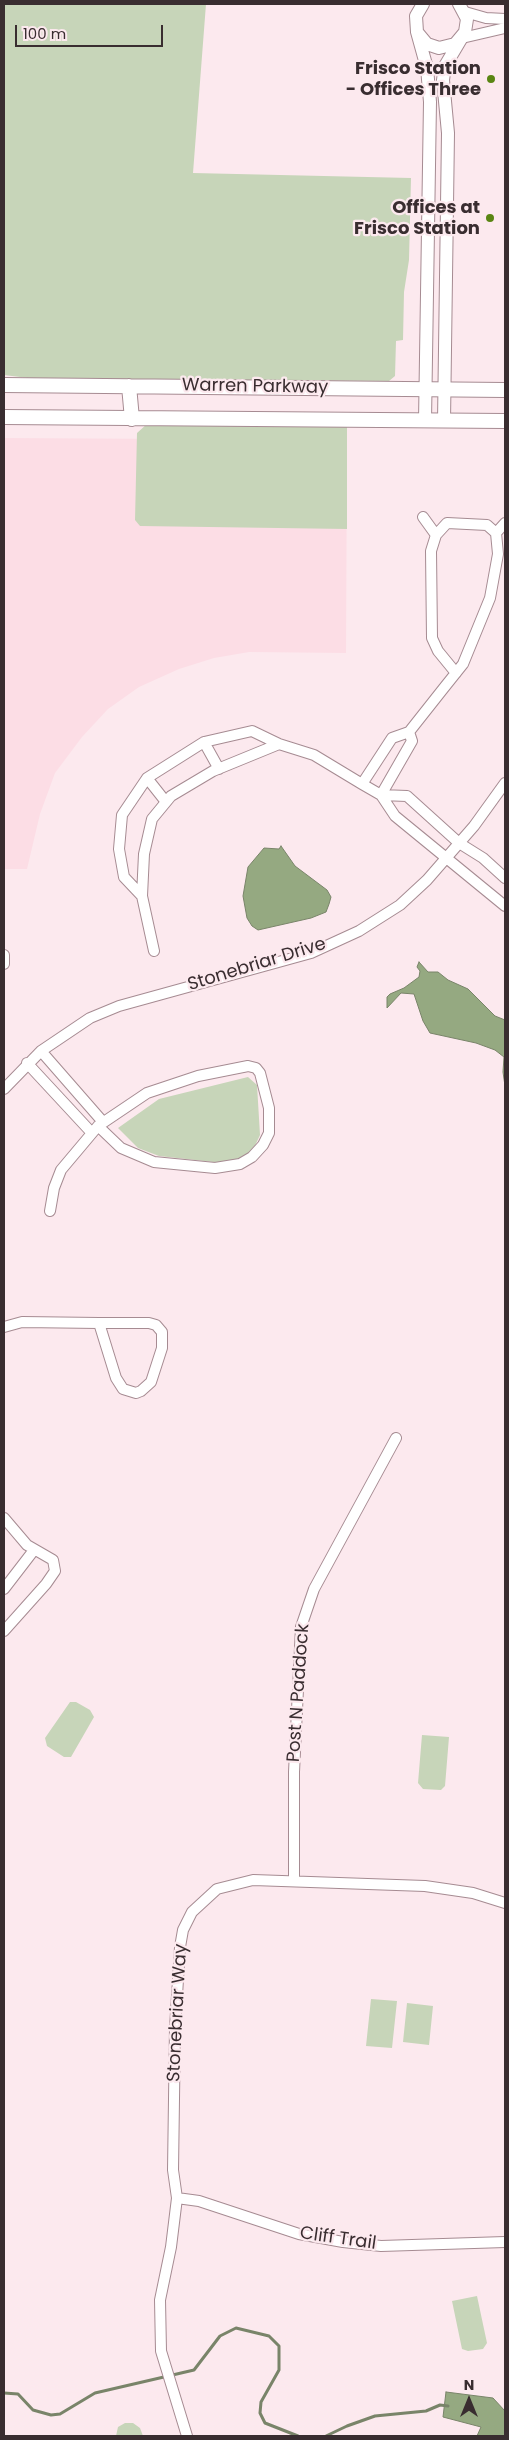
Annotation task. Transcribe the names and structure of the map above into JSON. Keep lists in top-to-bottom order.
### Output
{
  "streets": {
    "main road": ["Warren Parkway"],
    "street": [
      "Stonebriar Drive",
      "Post N Paddock",
      "Stonebriar Way",
      "Cliff Trail"
    ]
  },
  "crossings": [
    ["Post N Paddock", "Stonebriar Way"],
    ["Stonebriar Way", "Cliff Trail"]
  ],
  "places": ["Frisco Station - Offices Three", "Offices at Frisco Station"],
  "scale_bar": "100 m",
  "north": "top"
}
